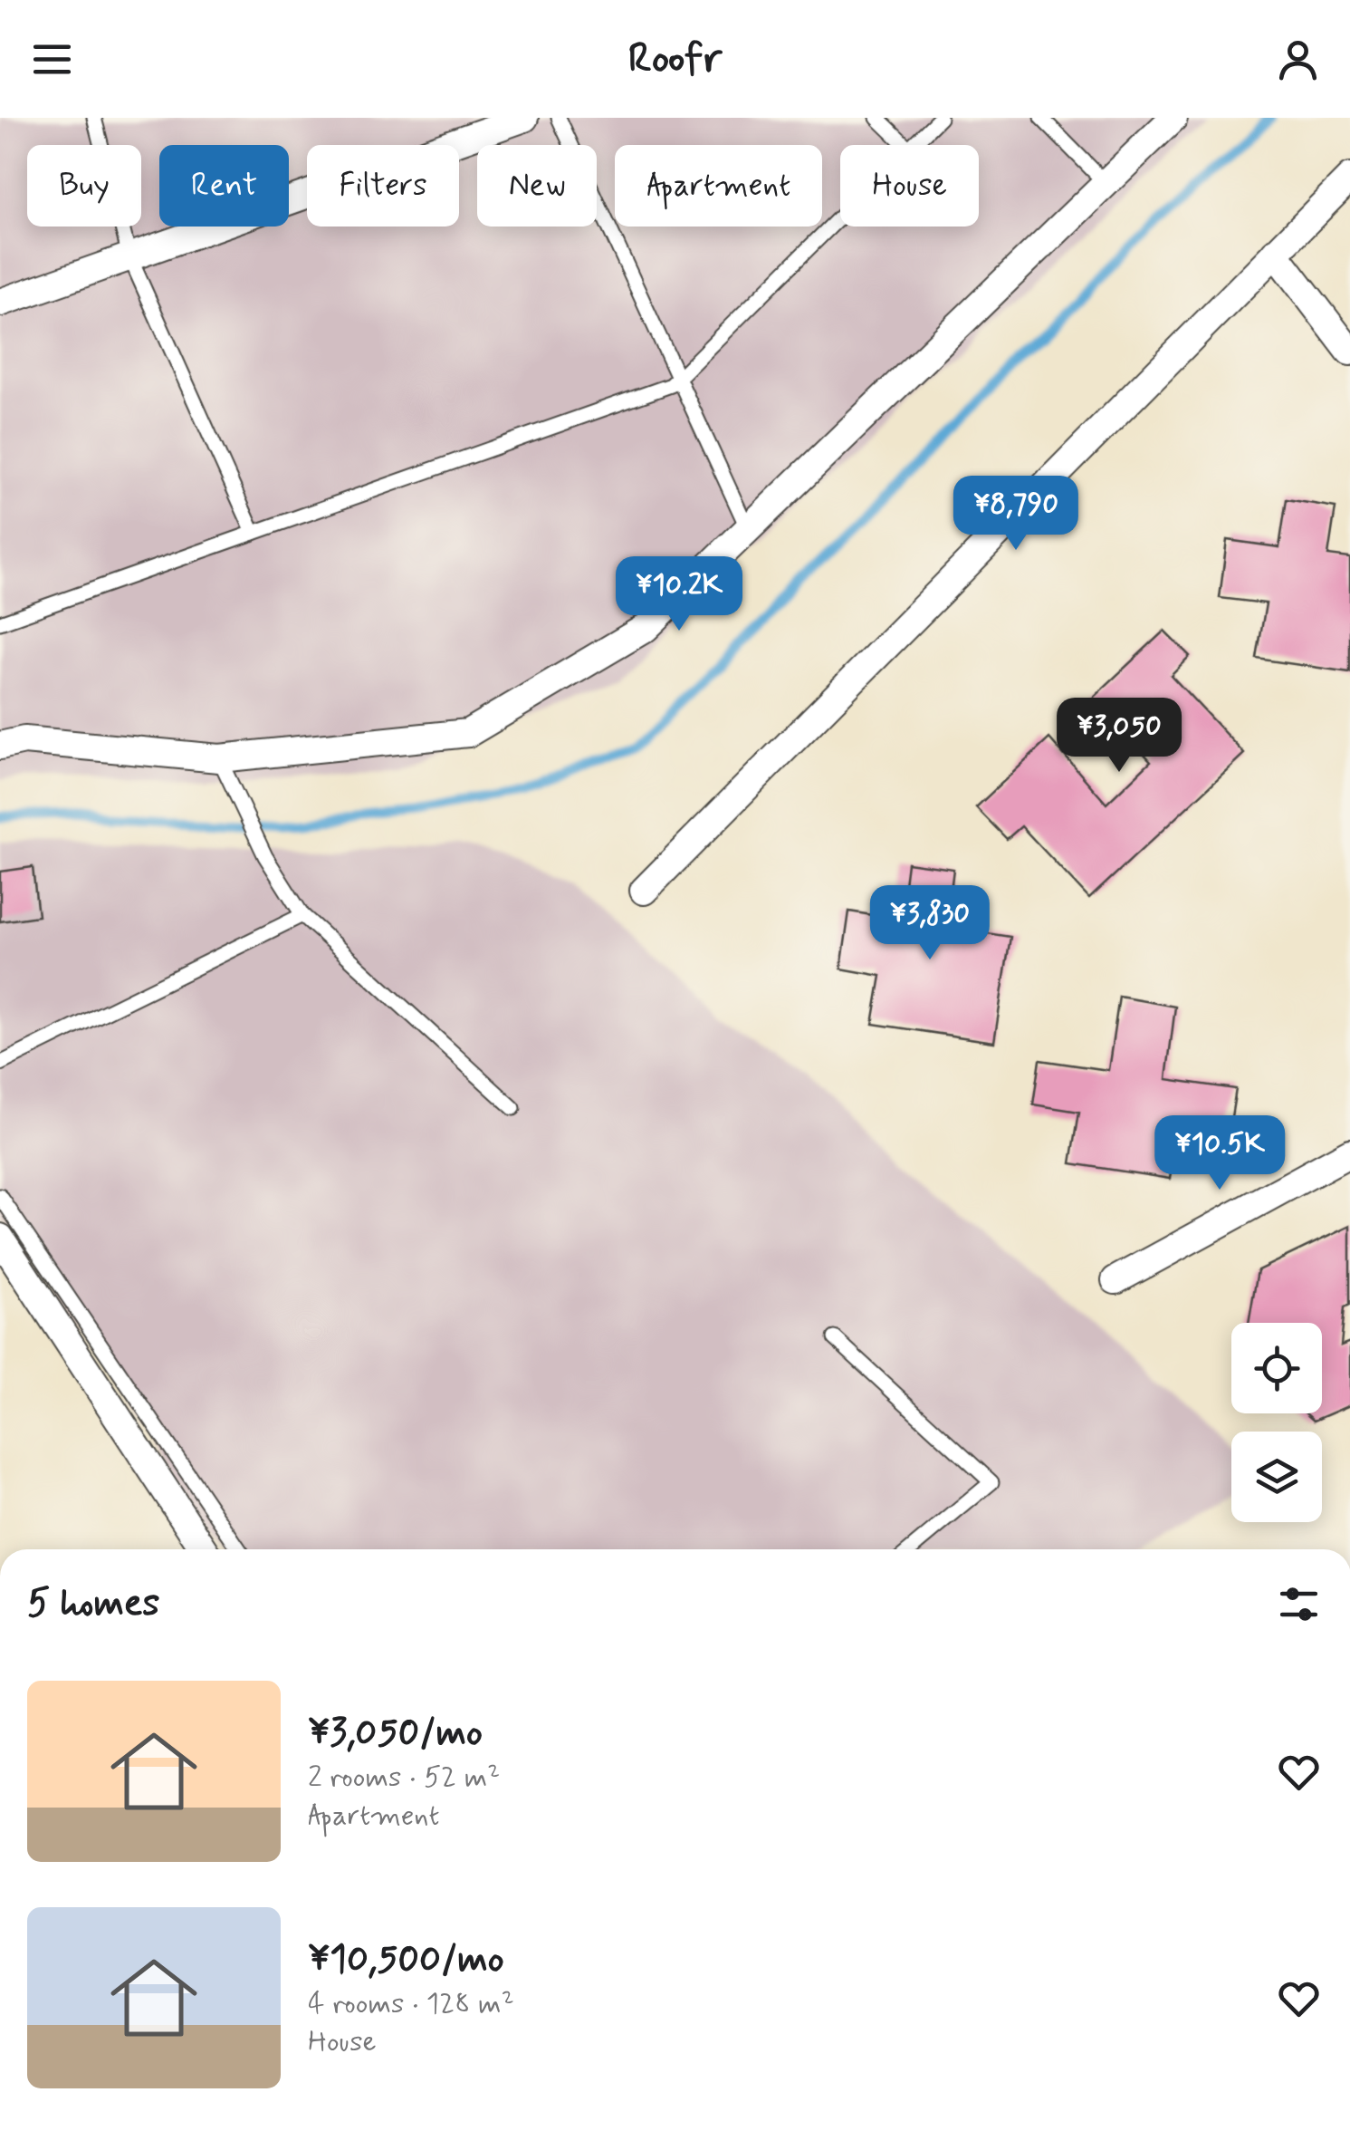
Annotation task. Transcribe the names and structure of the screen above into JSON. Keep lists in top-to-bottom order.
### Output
{
  "page": {
    "header": "Roofr",
    "chip": [
      "Buy",
      "Rent",
      "Filters",
      "New",
      "Apartment",
      "House"
    ],
    "price": [
      "¥8,790",
      "¥10.2K",
      "¥3,050",
      "¥3,830",
      "¥10.5K"
    ],
    "heading": "5 homes",
    "list": [
      {
        "name": "¥3,050/mo",
        "note": "2 rooms · 52 m² · Apartment"
      },
      {
        "name": "¥10,500/mo",
        "note": "4 rooms · 128 m² · House"
      }
    ]
  }
}
